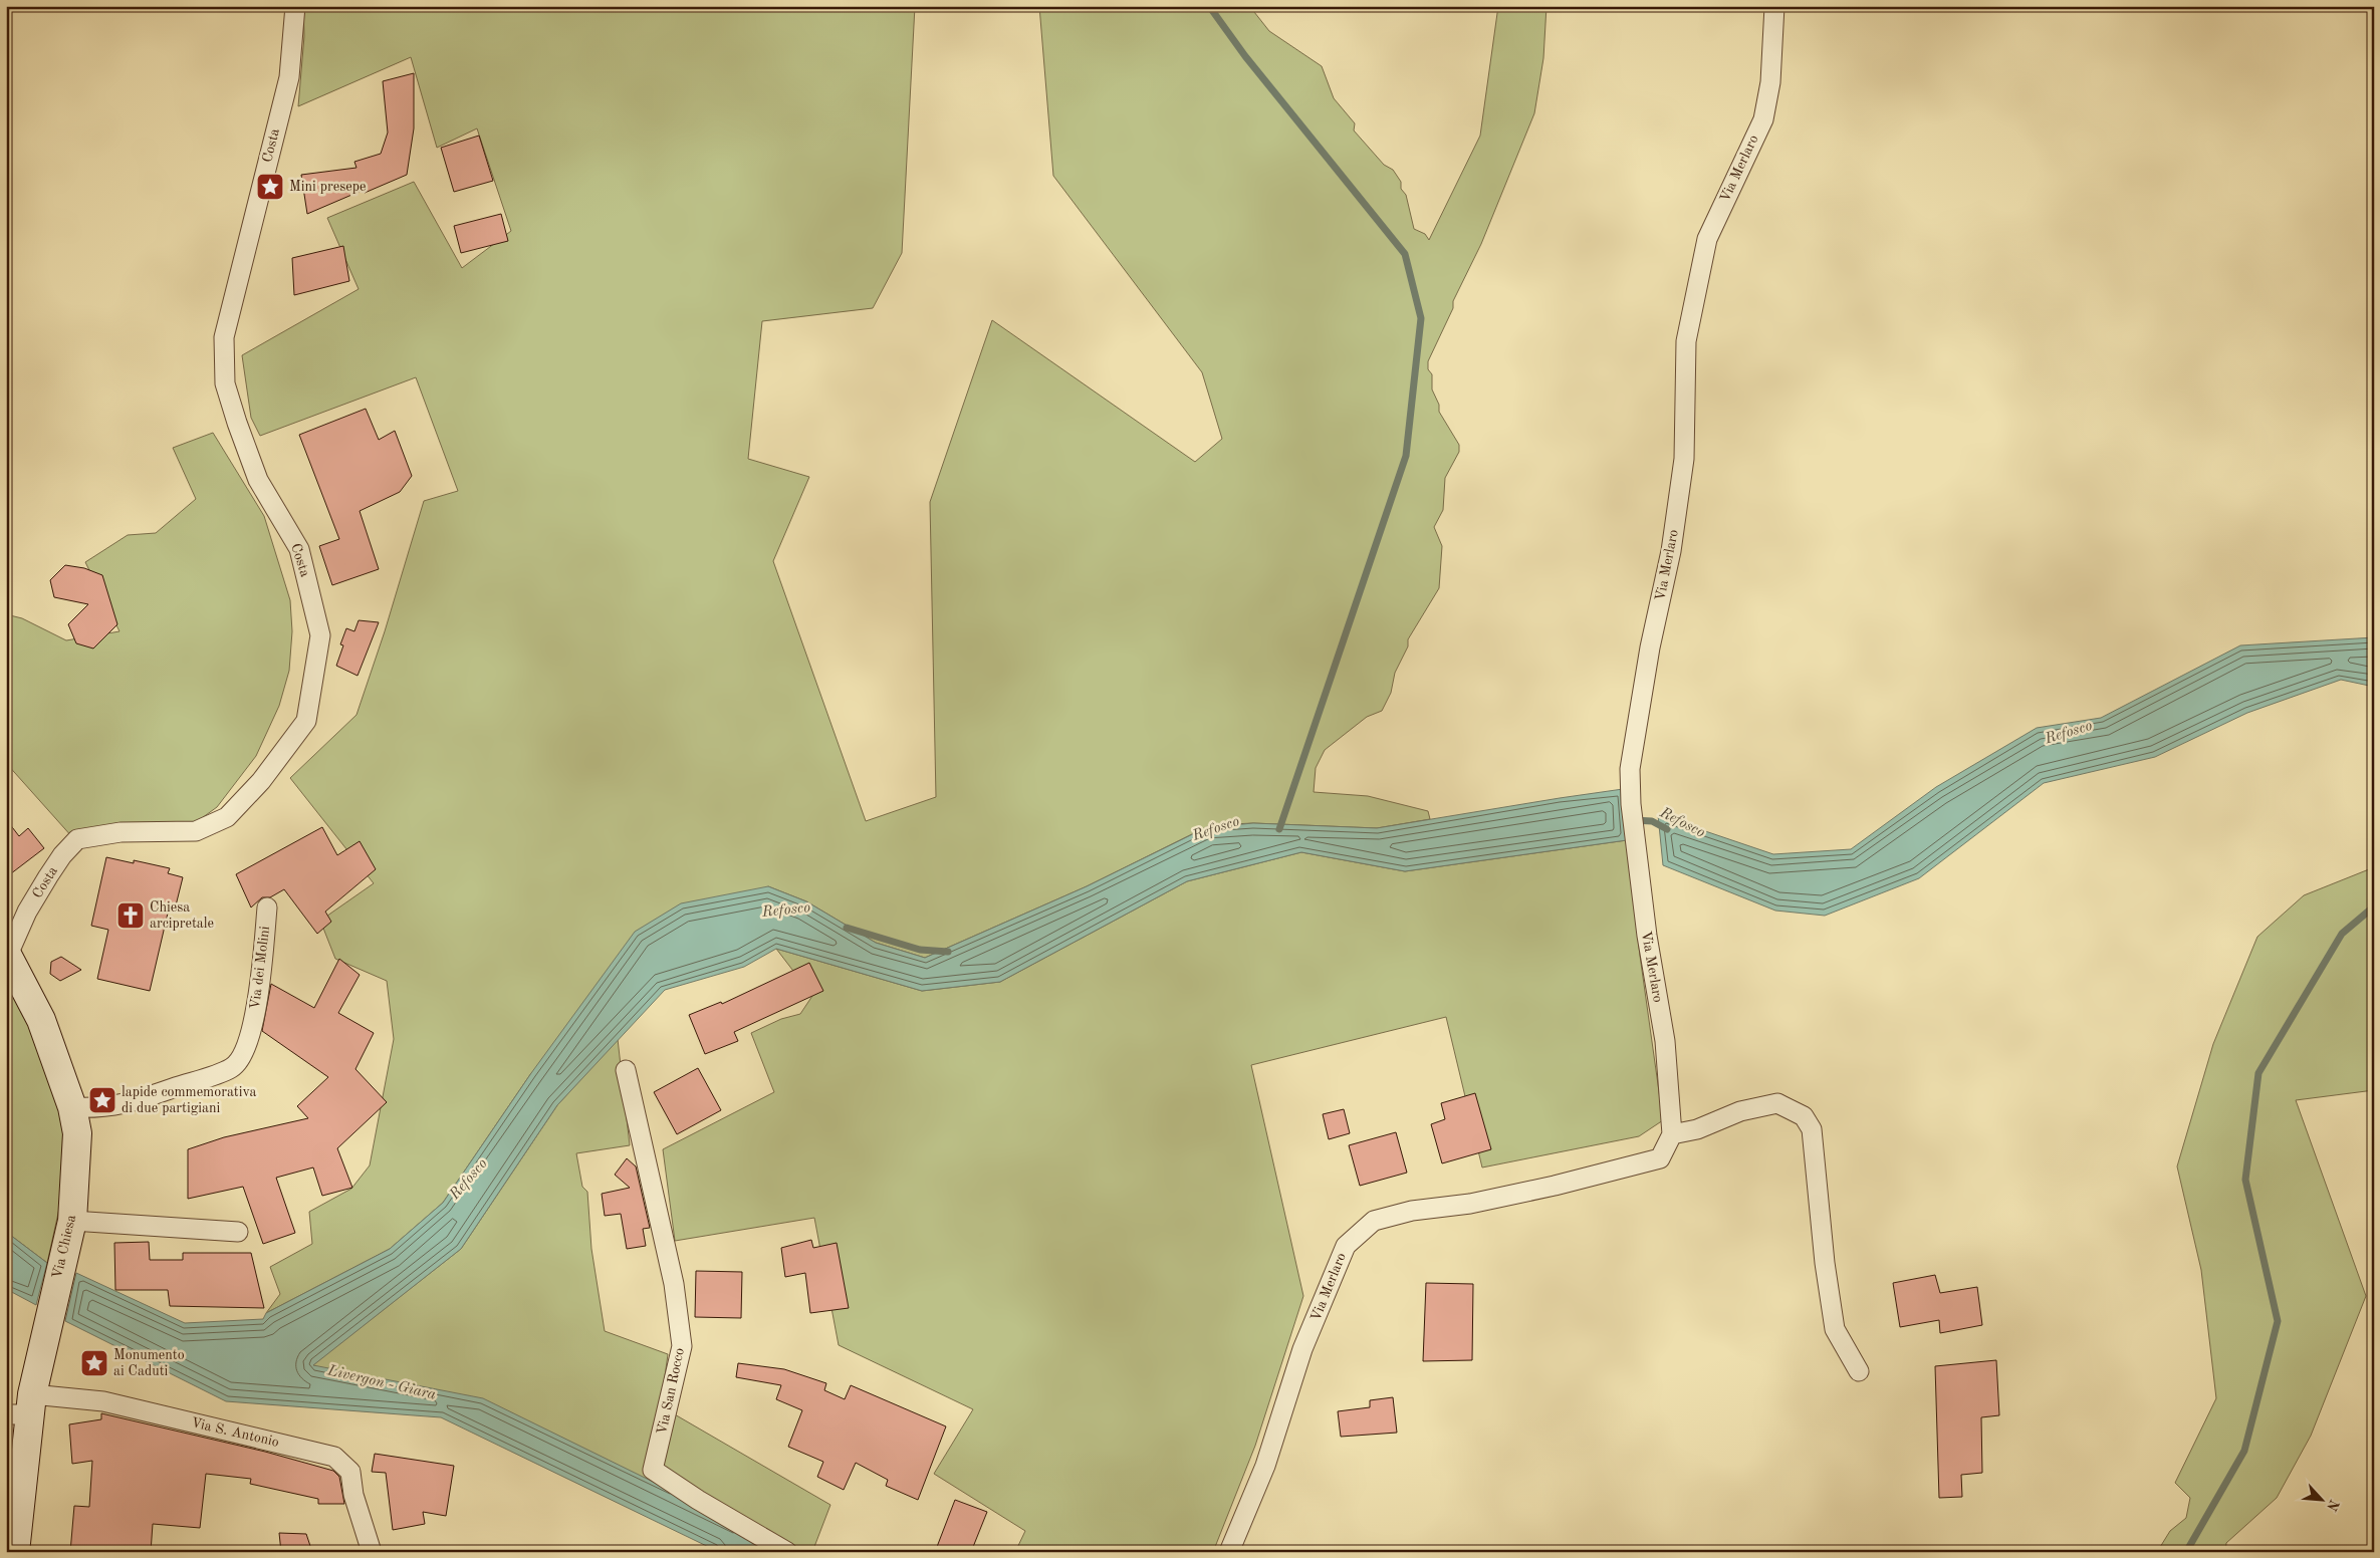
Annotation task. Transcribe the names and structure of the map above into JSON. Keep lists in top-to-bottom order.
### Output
{
  "streets": {
    "main road": ["Via Chiesa"],
    "street": [
      "Costa",
      "Via Merlaro",
      "Via dei Molini",
      "Via San Rocco",
      "Via S. Antonio"
    ]
  },
  "crossings": [
    ["Costa", "Via Chiesa"],
    ["Via dei Molini", "Via Chiesa"],
    ["Via Chiesa", "Via S. Antonio"]
  ],
  "water": ["Refosco", "Livergon - Giara"],
  "places": {
    "place": ["Mini presepe", "lapide commemorativa di due partigiani", "Monumento ai Caduti"],
    "church": ["Chiesa arcipretale"]
  },
  "north": "bottom right"
}
